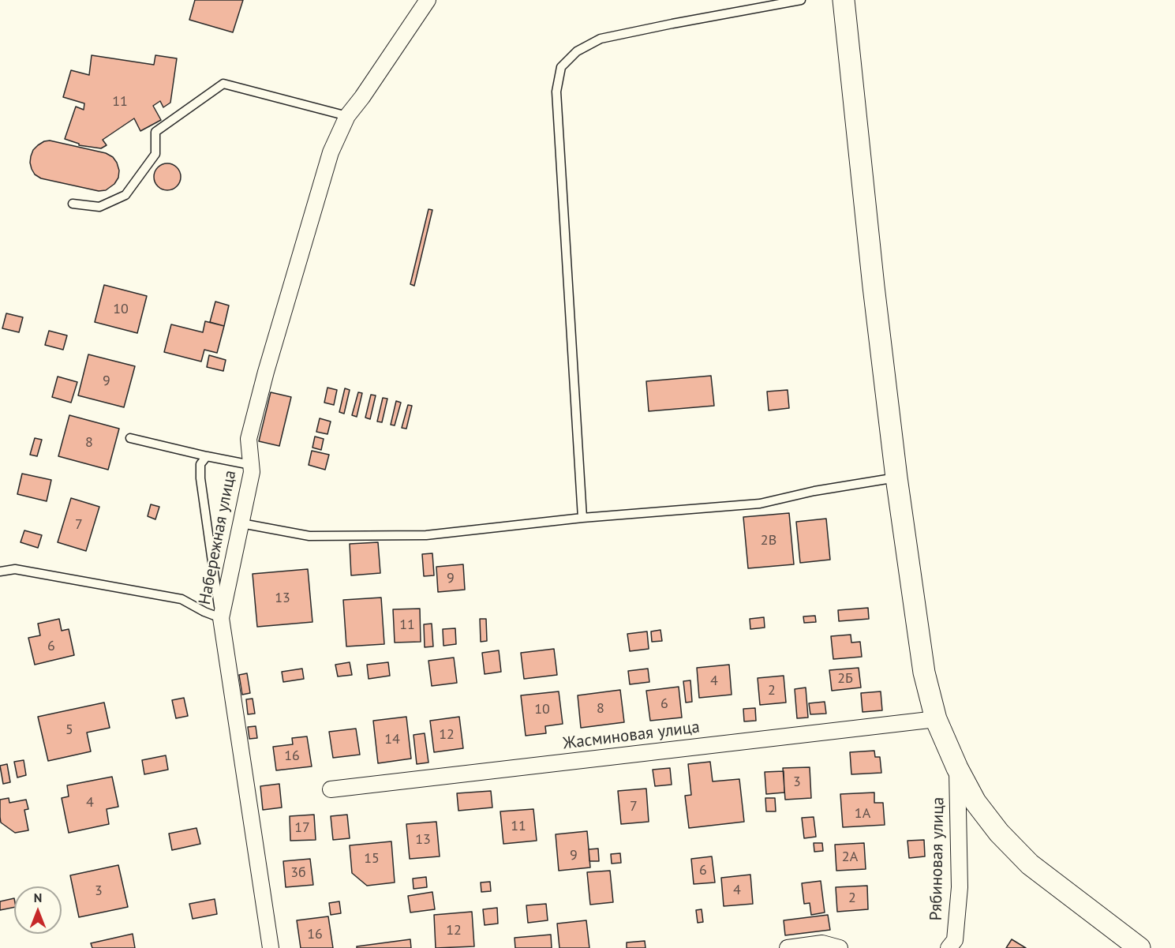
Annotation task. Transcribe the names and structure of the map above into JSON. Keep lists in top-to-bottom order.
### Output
{
  "streets": {
    "street": ["Набережная улица", "Жасминовая улица", "Рябиновая улица"]
  },
  "house_numbers": [
    "11",
    "10",
    "9",
    "8",
    "7",
    "2В",
    "9",
    "13",
    "11",
    "6",
    "2Б",
    "4",
    "2",
    "6",
    "8",
    "10",
    "5",
    "12",
    "14",
    "16",
    "3",
    "4",
    "7",
    "1А",
    "11",
    "17",
    "13",
    "9",
    "2А",
    "15",
    "6",
    "3б",
    "4",
    "3",
    "2",
    "12",
    "16"
  ],
  "north": "top"
}
